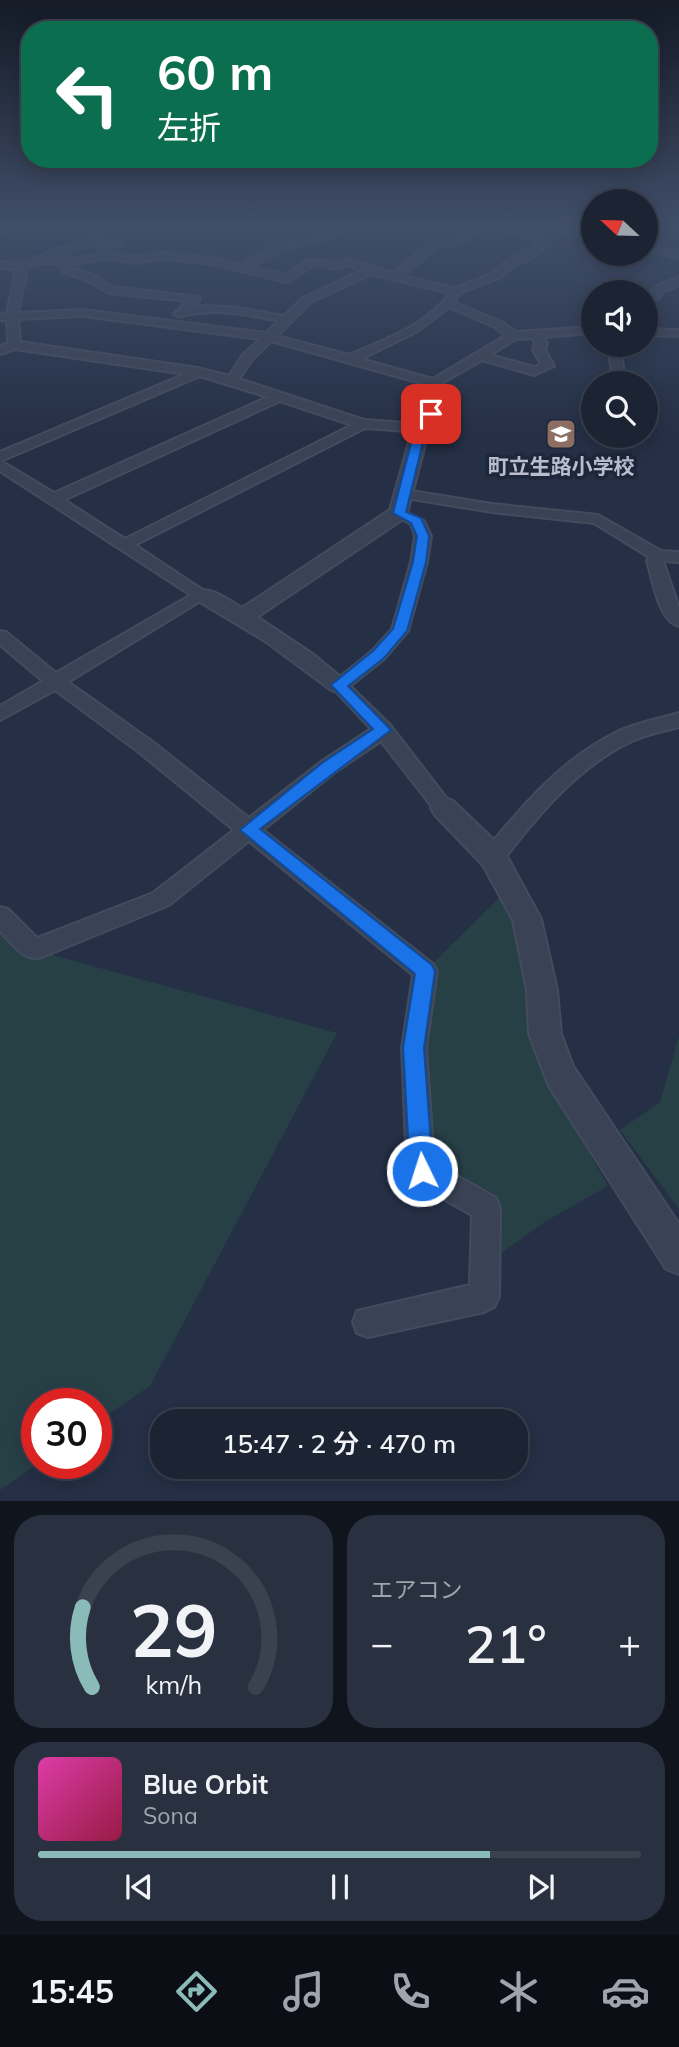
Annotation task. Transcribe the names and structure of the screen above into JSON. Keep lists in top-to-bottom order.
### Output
{
  "places": {
    "school or university": ["町立生路小学校"]
  },
  "north": "left",
  "page": {
    "turn": ["60 m", "左折"],
    "limit": "30",
    "trip": "15:47 · 2 分 · 470 m",
    "tile": "エアコン",
    "heat": ["−", "21°", "+"],
    "song": ["Blue Orbit", "Sona"],
    "tabs": "15:45",
    "gauge": ["29", "km/h"]
  }
}
